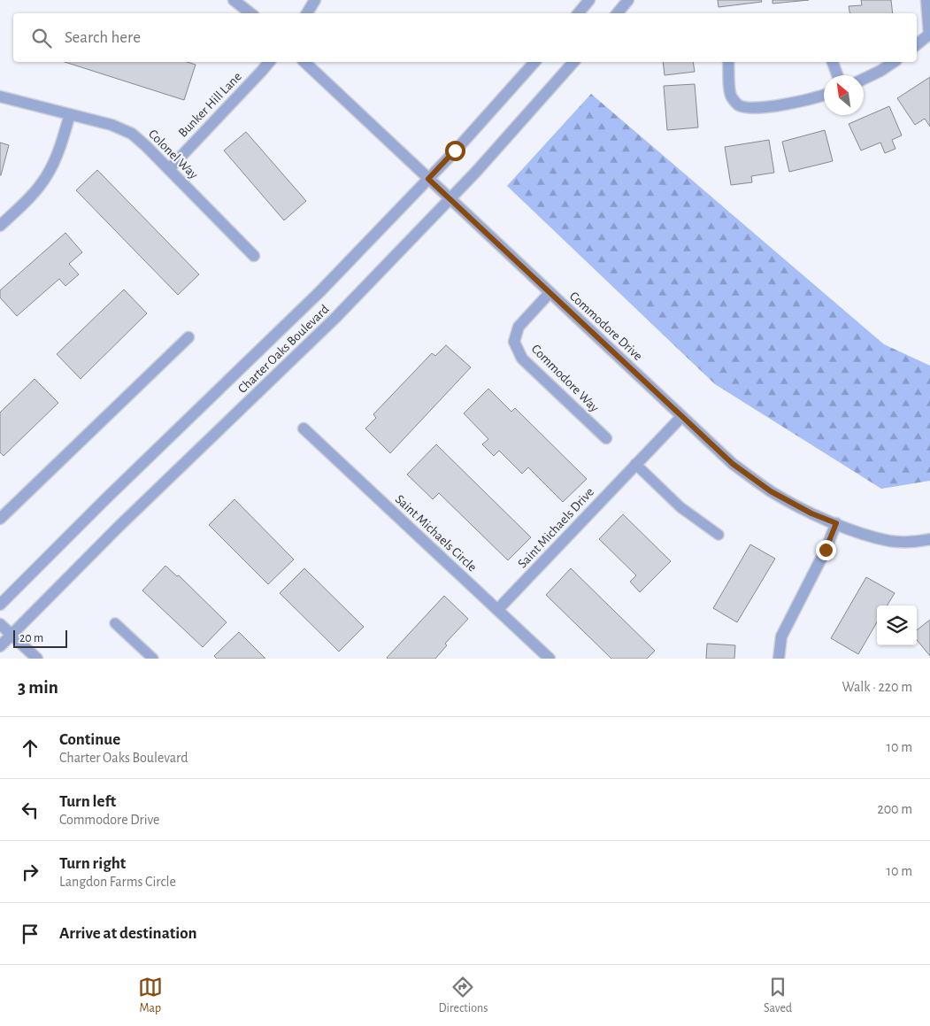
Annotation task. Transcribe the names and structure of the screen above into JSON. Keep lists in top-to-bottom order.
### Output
{
  "streets": {
    "street": [
      "Bunker Hill Lane",
      "Colonel Way",
      "Commodore Drive",
      "Charter Oaks Boulevard",
      "Commodore Way",
      "Saint Michaels Drive",
      "Saint Michaels Circle"
    ]
  },
  "crossings": [
    ["Bunker Hill Lane", "Colonel Way"],
    ["Commodore Drive", "Charter Oaks Boulevard"],
    ["Commodore Drive", "Commodore Way"],
    ["Commodore Drive", "Saint Michaels Drive"],
    ["Saint Michaels Drive", "Saint Michaels Circle"]
  ],
  "scale_bar": "20 m",
  "north": "top left",
  "page": {
    "search": "Search here",
    "scale": "20 m",
    "heading": ["3 min", "Walk · 220 m"],
    "list": [
      ["Continue", "Charter Oaks Boulevard", "10 m"],
      ["Turn left", "Commodore Drive", "200 m"],
      ["Turn right", "Langdon Farms Circle", "10 m"],
      "Arrive at destination"
    ],
    "nav": ["Map", "Directions", "Saved"]
  }
}
